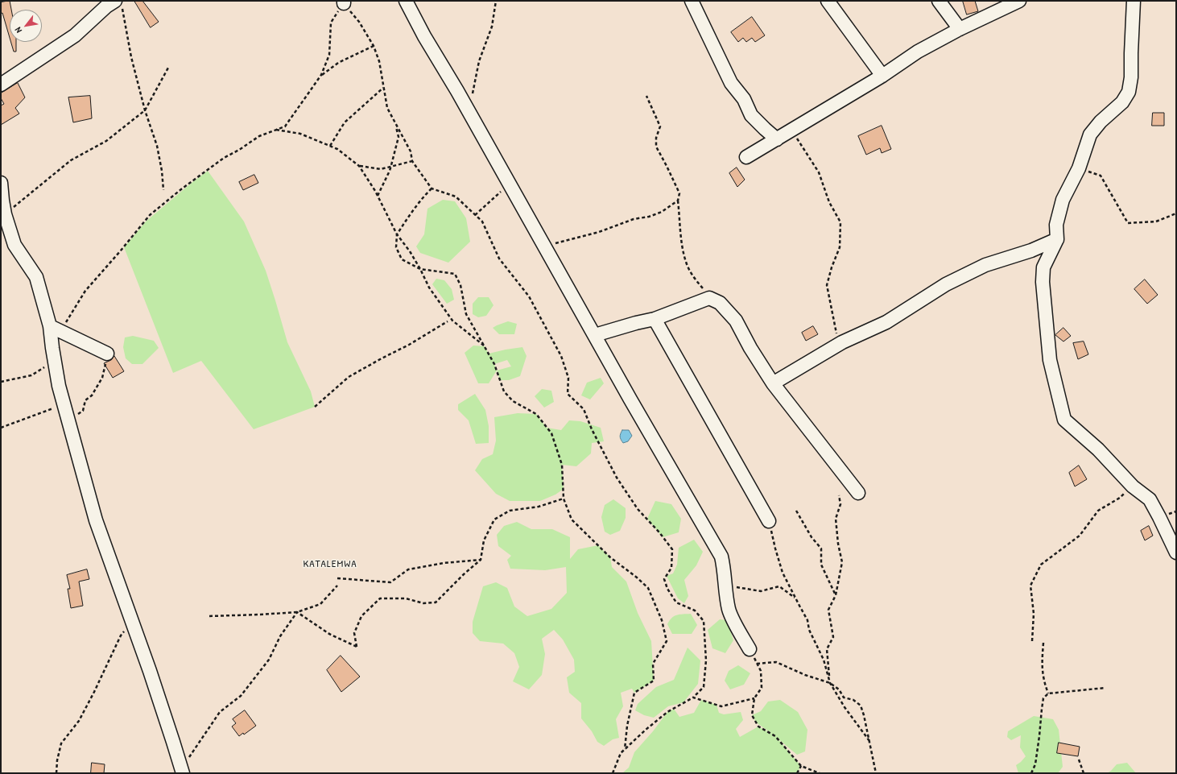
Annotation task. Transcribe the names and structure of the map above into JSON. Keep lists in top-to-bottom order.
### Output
{
  "districts": ["KATALEMWA"],
  "north": "bottom left"
}
